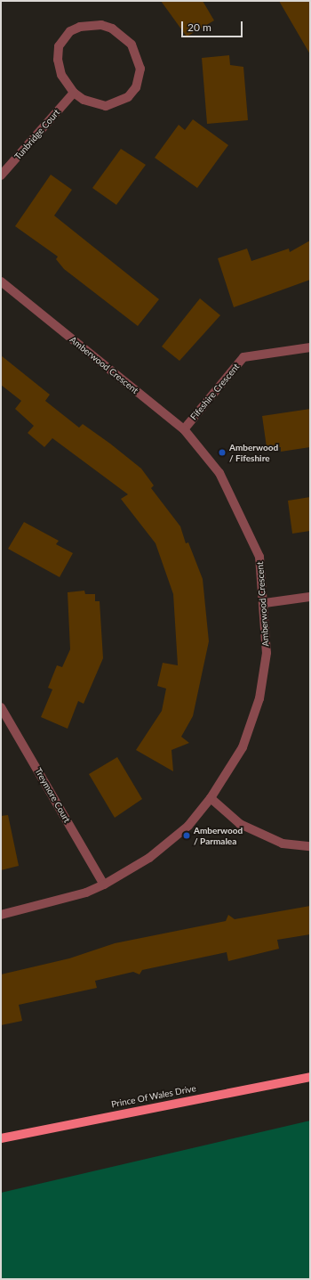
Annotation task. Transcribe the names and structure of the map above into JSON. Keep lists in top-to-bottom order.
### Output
{
  "streets": {
    "main road": ["Prince Of Wales Drive"],
    "street": [
      "Tunbridge Court",
      "Amberwood Crescent",
      "Fifeshire Crescent",
      "Treymore Court"
    ]
  },
  "crossings": [
    ["Amberwood Crescent", "Fifeshire Crescent"],
    ["Amberwood Crescent", "Treymore Court"]
  ],
  "places": ["Amberwood / Fifeshire", "Amberwood / Parmalea"],
  "scale_bar": "20 m"
}
